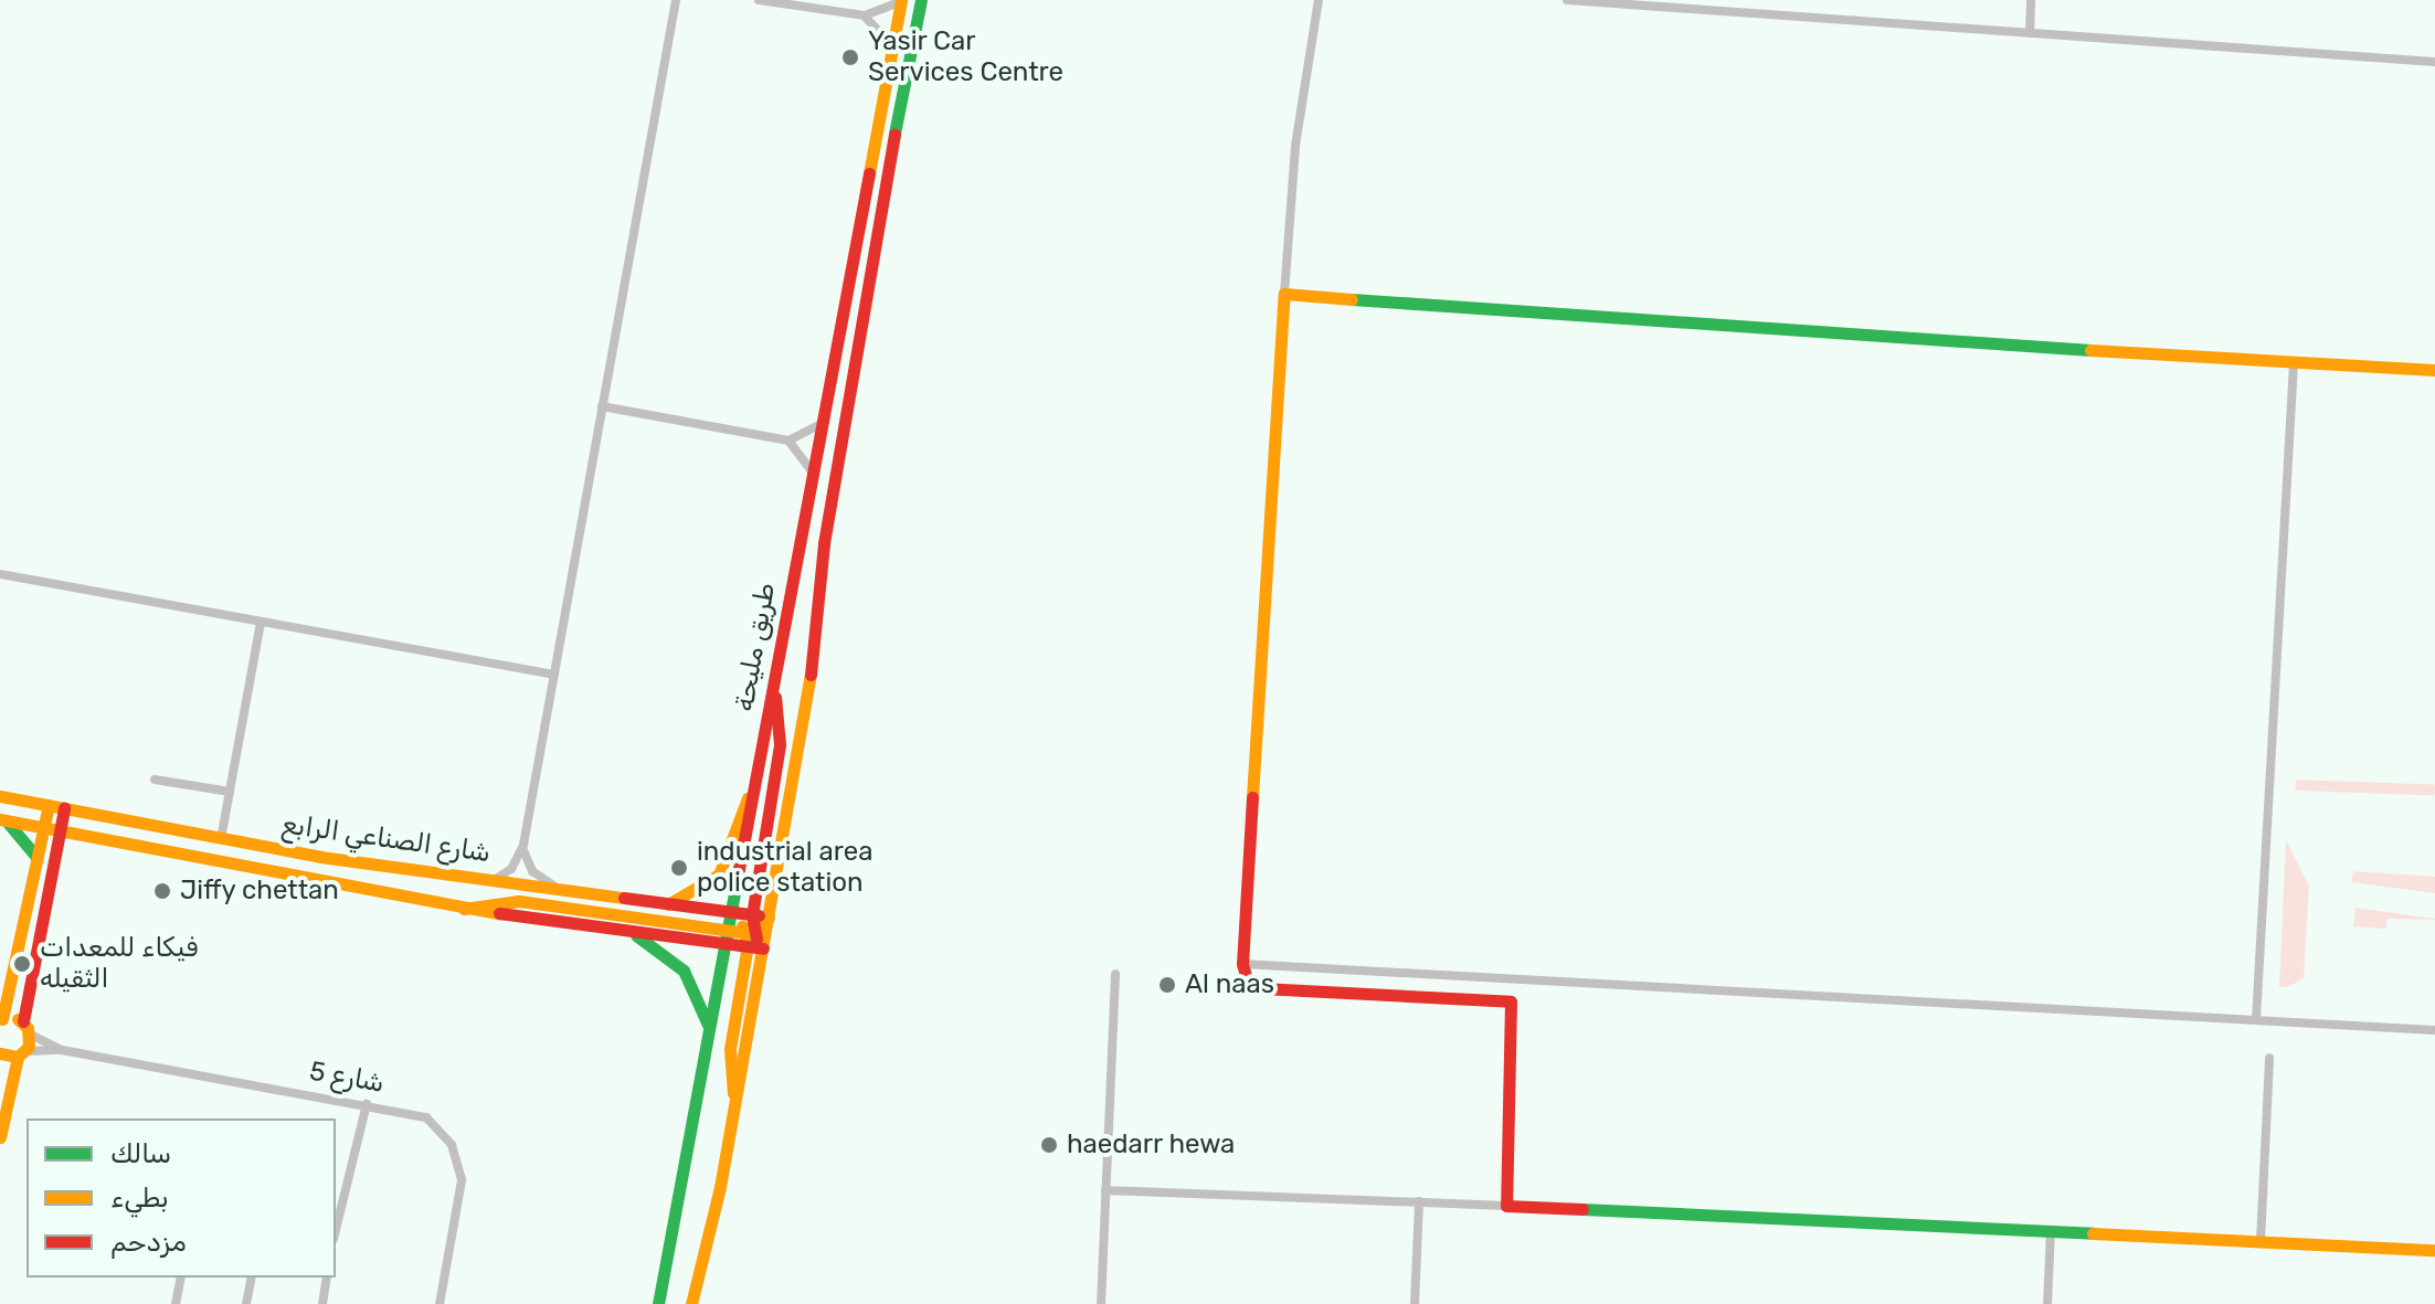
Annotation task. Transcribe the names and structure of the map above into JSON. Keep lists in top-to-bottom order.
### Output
{
  "streets": {
    "main road": ["طريق مليحة", "شارع الصناعي الرابع"],
    "street": ["شارع 5"]
  },
  "crossings": [
    ["طريق مليحة", "شارع الصناعي الرابع"]
  ],
  "places": [
    "Yasir Car Services Centre",
    "industrial area police station",
    "Jiffy chettan",
    "فيكاء للمعدات الثقيله",
    "Al naas",
    "haedarr hewa"
  ],
  "legend": ["سالك", "بطيء", "مزدحم"]
}
